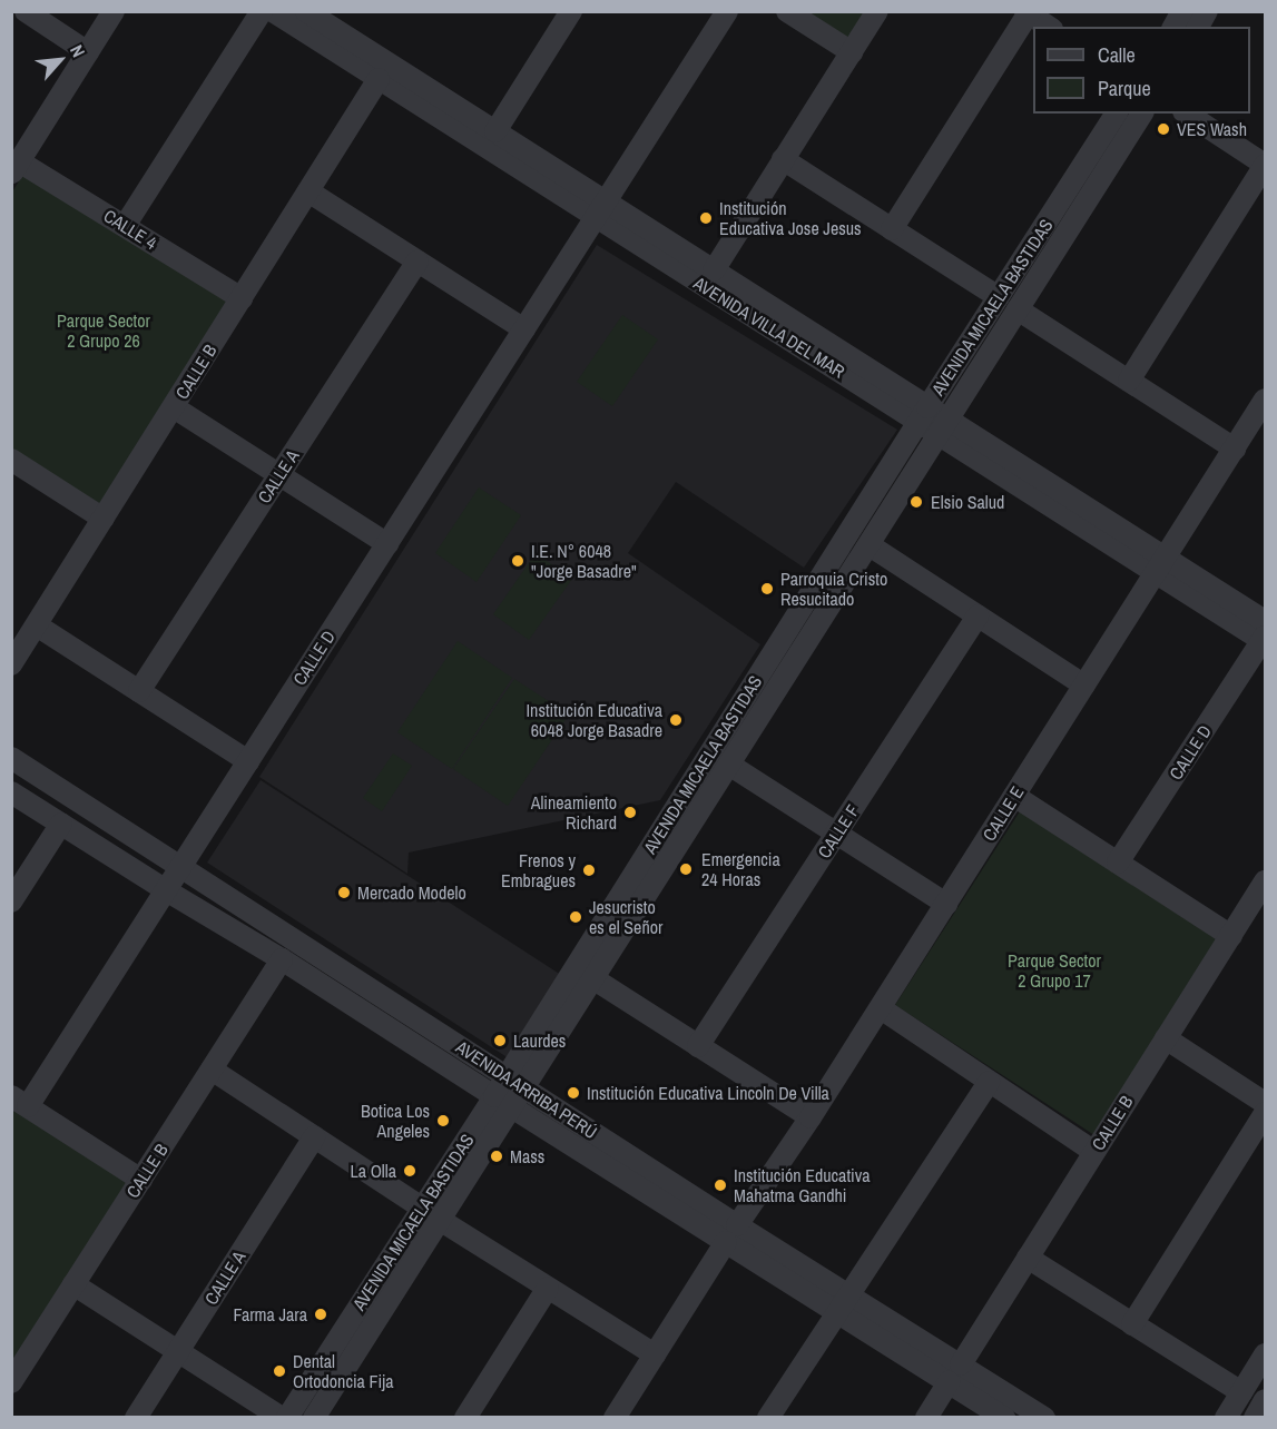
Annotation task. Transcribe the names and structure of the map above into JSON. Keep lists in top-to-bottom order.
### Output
{
  "streets": {
    "street": [
      "CALLE 4",
      "AVENIDA MICAELA BASTIDAS",
      "AVENIDA VILLA DEL MAR",
      "CALLE B",
      "CALLE A",
      "CALLE D",
      "CALLE E",
      "CALLE F",
      "AVENIDA ARRIBA PERÚ"
    ]
  },
  "crossings": [
    ["CALLE 4", "CALLE B"],
    ["AVENIDA MICAELA BASTIDAS", "AVENIDA VILLA DEL MAR"],
    ["AVENIDA MICAELA BASTIDAS", "AVENIDA ARRIBA PERÚ"],
    ["AVENIDA VILLA DEL MAR", "CALLE B"],
    ["AVENIDA VILLA DEL MAR", "CALLE D"],
    ["AVENIDA VILLA DEL MAR", "CALLE E"],
    ["CALLE B", "AVENIDA ARRIBA PERÚ"],
    ["CALLE D", "AVENIDA ARRIBA PERÚ"],
    ["CALLE E", "AVENIDA ARRIBA PERÚ"]
  ],
  "parks": ["Parque Sector 2 Grupo 26", "Parque Sector 2 Grupo 17"],
  "places": [
    "VES Wash",
    "Institución Educativa Jose Jesus",
    "Elsio Salud",
    "I.E. N° 6048 \"Jorge Basadre\"",
    "Parroquia Cristo Resucitado",
    "Institución Educativa 6048 Jorge Basadre",
    "Alineamiento Richard",
    "Emergencia 24 Horas",
    "Frenos y Embragues",
    "Mercado Modelo",
    "Jesucristo es el Señor",
    "Laurdes",
    "Institución Educativa Lincoln De Villa",
    "Botica Los Angeles",
    "Mass",
    "La Olla",
    "Institución Educativa Mahatma Gandhi",
    "Farma Jara",
    "Dental Ortodoncia Fija"
  ],
  "legend": ["Calle", "Parque"],
  "north": "top right"
}
